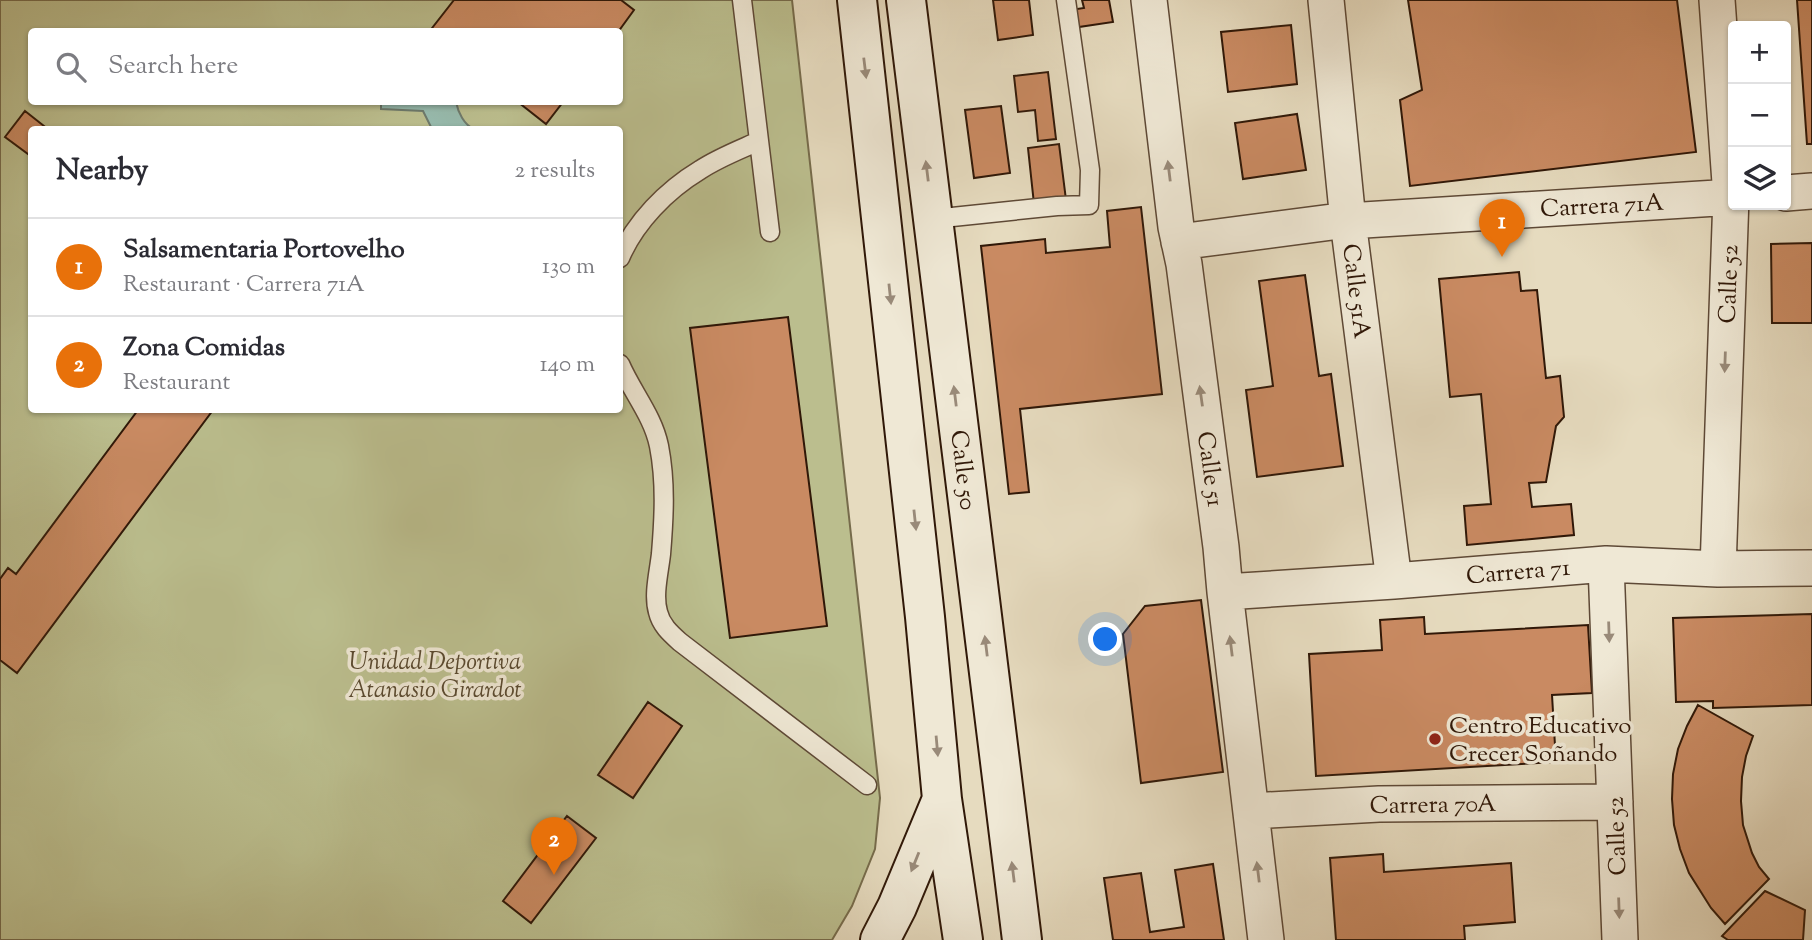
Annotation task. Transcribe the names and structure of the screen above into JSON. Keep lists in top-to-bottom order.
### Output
{
  "streets": {
    "main road": ["Calle 50"],
    "street": [
      "Carrera 71A",
      "Calle 52",
      "Calle 51A",
      "Calle 51",
      "Carrera 71",
      "Carrera 70A"
    ]
  },
  "crossings": [
    ["Carrera 71A", "Calle 51A"],
    ["Carrera 71A", "Calle 51"],
    ["Calle 52", "Carrera 71"],
    ["Calle 52", "Carrera 70A"],
    ["Calle 51A", "Carrera 71"],
    ["Calle 51", "Carrera 71"],
    ["Calle 51", "Carrera 70A"]
  ],
  "one_way": ["Calle 52", "Calle 51"],
  "parks": ["Unidad Deportiva Atanasio Girardot"],
  "places": ["Centro Educativo Crecer Soñando"],
  "page": {
    "map_buttons": ["+", "−"],
    "search": "Search here",
    "heading": ["Nearby", "2 results"],
    "pins": ["1", "2"],
    "list": [
      {
        "mark": "1",
        "name": "Salsamentaria Portovelho",
        "note": "Restaurant · Carrera 71A",
        "value": "130 m"
      },
      {
        "mark": "2",
        "name": "Zona Comidas",
        "note": "Restaurant",
        "value": "140 m"
      }
    ]
  }
}
